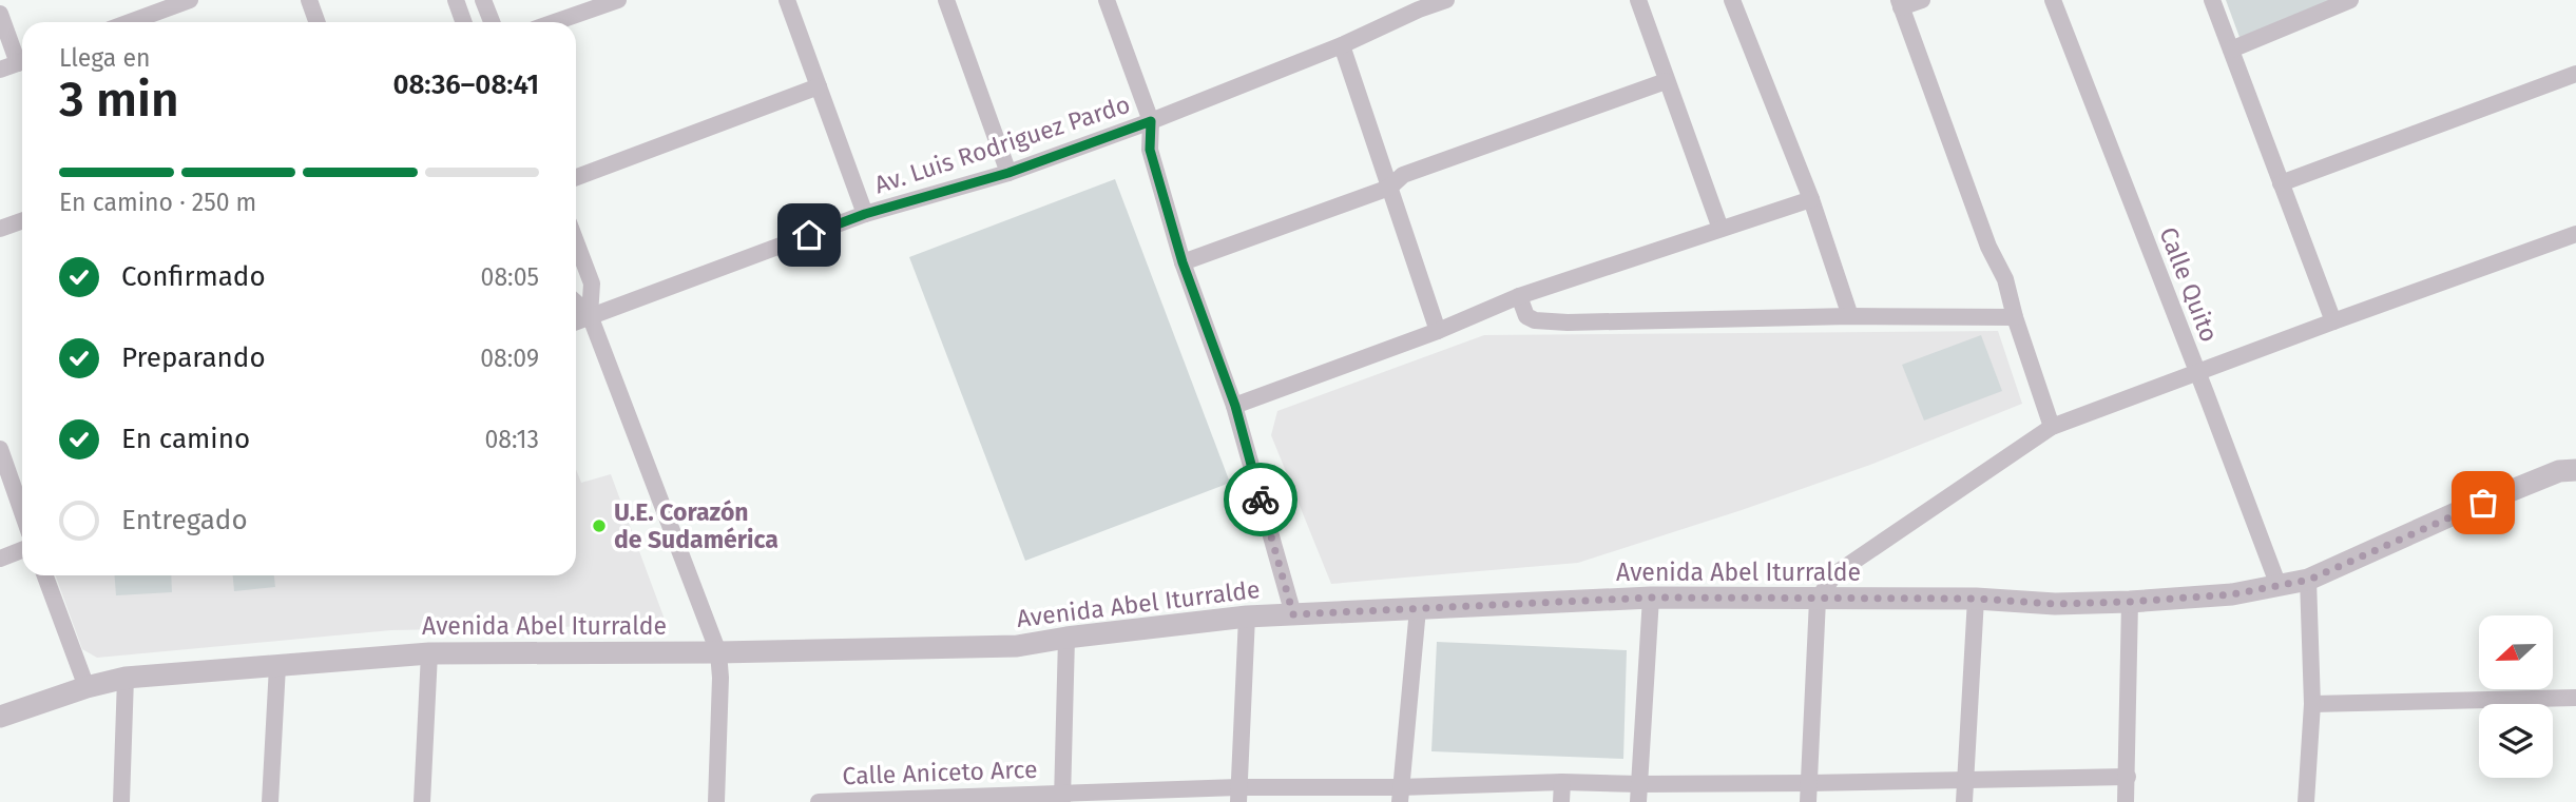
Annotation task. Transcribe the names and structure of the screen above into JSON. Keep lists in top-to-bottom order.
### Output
{
  "streets": {
    "street": [
      "Av. Luis Rodriguez Pardo",
      "Calle Quito",
      "Avenida Abel Iturralde",
      "Calle Aniceto Arce"
    ]
  },
  "crossings": [
    ["Calle Quito", "Avenida Abel Iturralde"]
  ],
  "places": ["U.E. Corazón de Sudamérica"],
  "north": "left",
  "page": {
    "heading": ["3 min", "Llega en", "08:36–08:41"],
    "bar": "En camino · 250 m",
    "list": [
      ["Confirmado", "08:05"],
      ["Preparando", "08:09"],
      ["En camino", "08:13"],
      "Entregado"
    ]
  }
}
